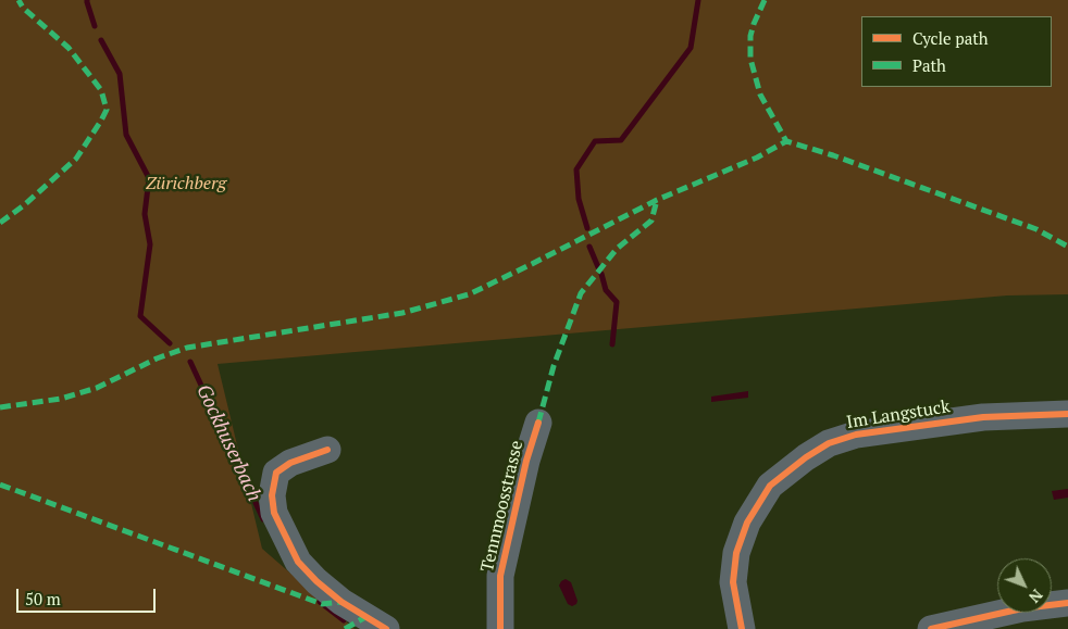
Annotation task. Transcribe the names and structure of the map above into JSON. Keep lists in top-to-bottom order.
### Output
{
  "streets": {
    "street": ["Im Langstuck", "Tennmoosstrasse"]
  },
  "water": ["Gockhuserbach"],
  "parks": ["Zürichberg"],
  "legend": ["Cycle path", "Path"],
  "scale_bar": "50 m",
  "north": "bottom right"
}
